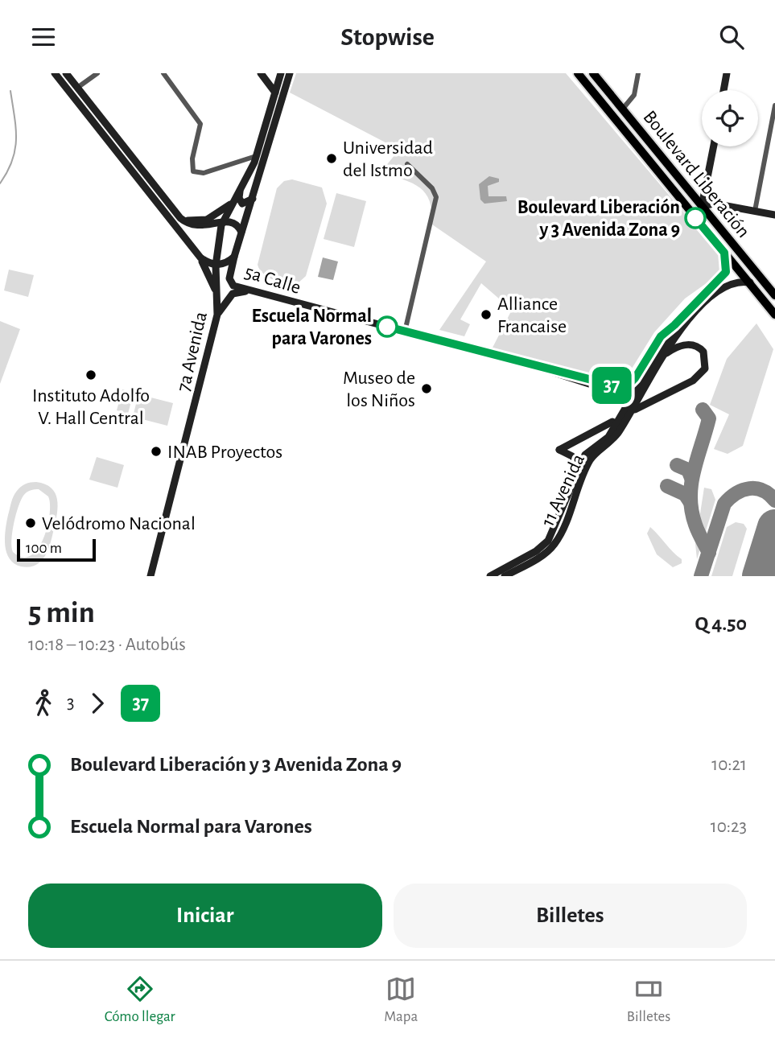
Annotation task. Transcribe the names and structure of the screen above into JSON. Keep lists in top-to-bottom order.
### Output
{
  "streets": {
    "highway": ["Boulevard Liberación"],
    "main road": ["5a Calle", "7a Avenida", "11 Avenida"]
  },
  "crossings": [
    ["Boulevard Liberación", "11 Avenida"],
    ["5a Calle", "7a Avenida"]
  ],
  "places": [
    "Universidad del Istmo",
    "Boulevard Liberación y 3 Avenida Zona 9",
    "Alliance Francaise",
    "Escuela Normal para Varones",
    "Instituto Adolfo V. Hall Central",
    "Museo de los Niños",
    "INAB Proyectos",
    "Velódromo Nacional"
  ],
  "lines": ["bus line 37"],
  "scale_bar": "100 m",
  "page": {
    "header": "Stopwise",
    "on_map": "37",
    "scale": "100 m",
    "heading": ["5 min", "10:18 – 10:23 · Autobús", "Q 4.50"],
    "legs": ["3", "37"],
    "list": [
      {
        "name": "Boulevard Liberación y 3 Avenida Zona 9",
        "value": "10:21"
      },
      {
        "name": "Escuela Normal para Varones",
        "value": "10:23"
      }
    ],
    "buttons": ["Iniciar", "Billetes"],
    "tabs": ["Cómo llegar", "Mapa", "Billetes"]
  }
}
